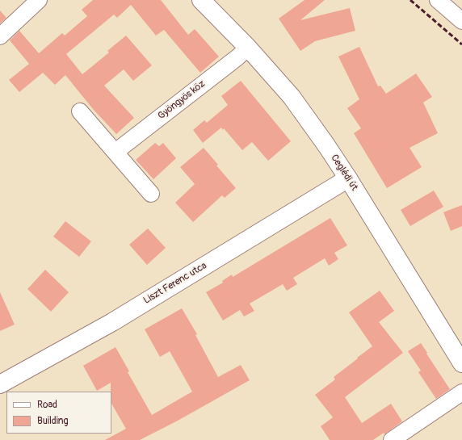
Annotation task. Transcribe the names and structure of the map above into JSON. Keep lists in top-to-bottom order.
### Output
{
  "streets": {
    "main road": ["Ceglédi út", "Liszt Ferenc utca"],
    "street": ["Gyöngyös köz"]
  },
  "crossings": [
    ["Gyöngyös köz", "Ceglédi út"],
    ["Ceglédi út", "Liszt Ferenc utca"]
  ],
  "legend": ["Road", "Building"]
}
